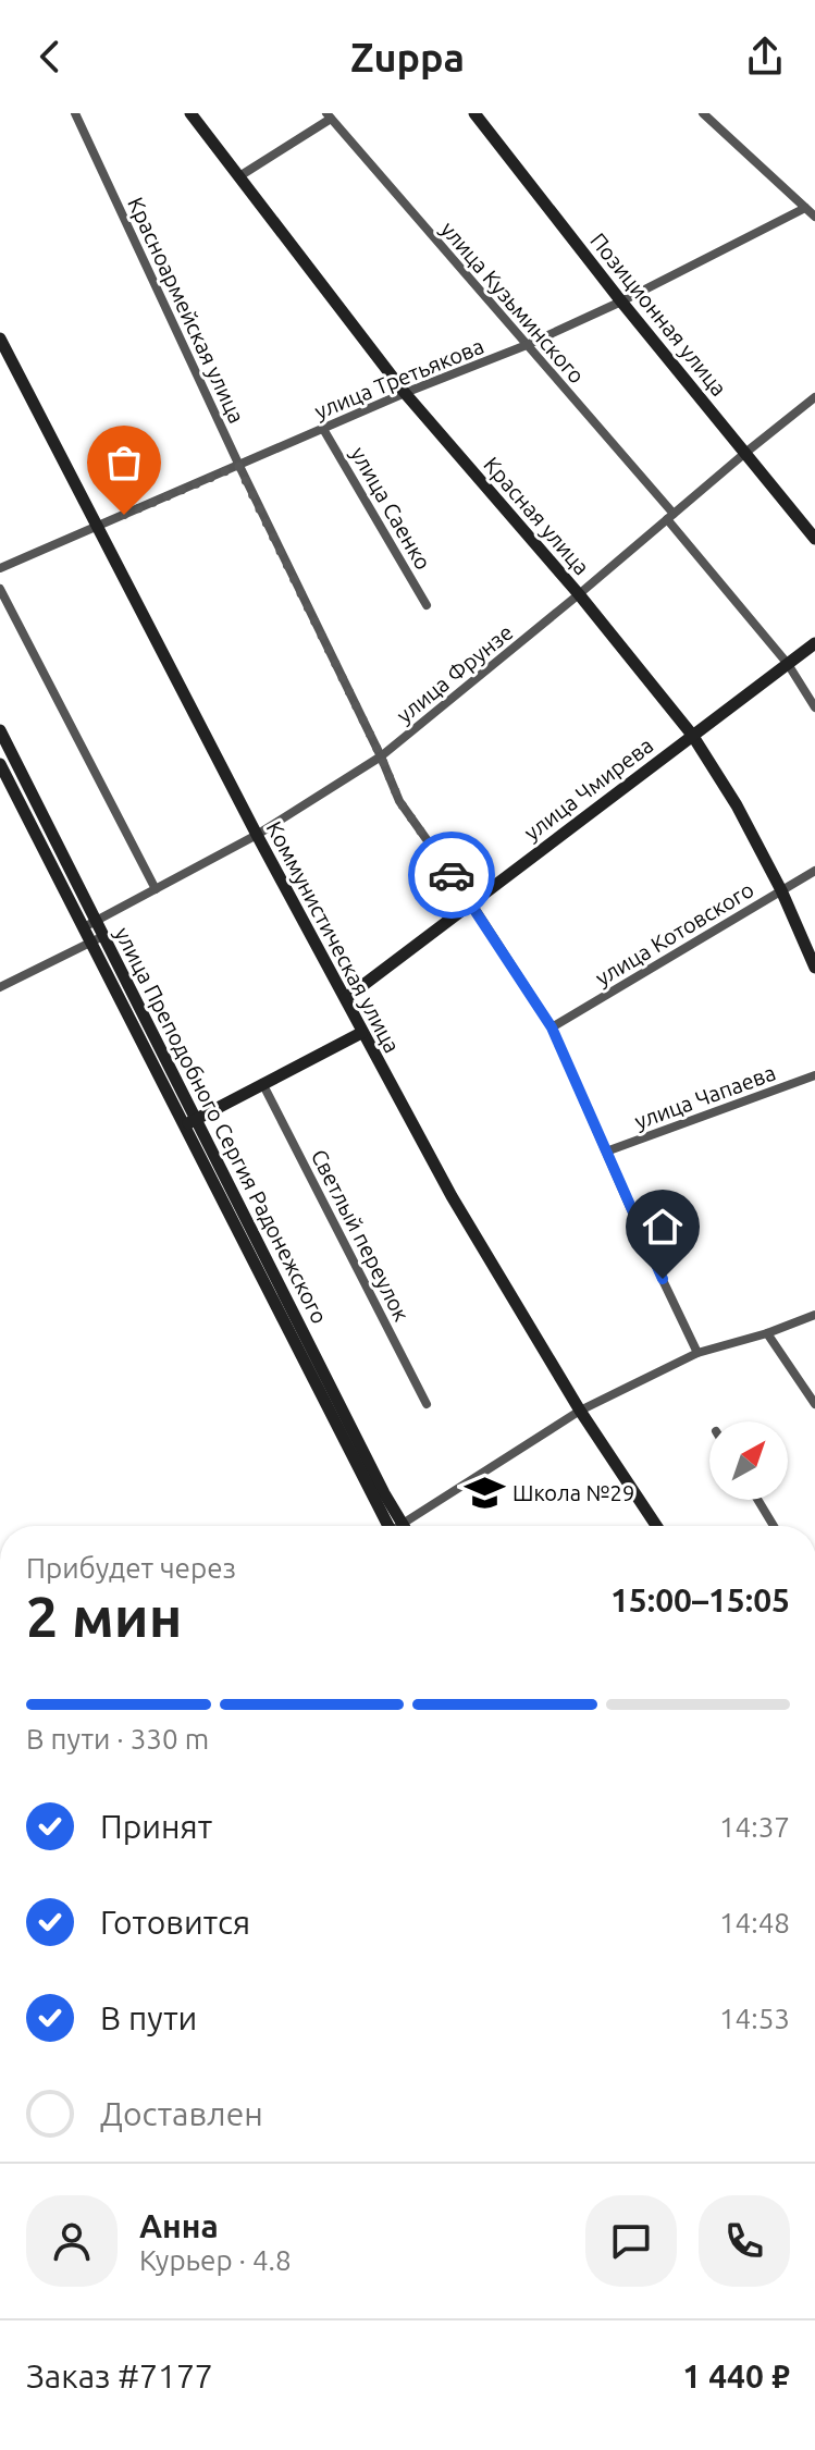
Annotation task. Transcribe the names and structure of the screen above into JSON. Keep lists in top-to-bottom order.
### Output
{
  "streets": {
    "street": [
      "улица Кузьминского",
      "Красноармейская улица",
      "Позиционная улица",
      "улица Третьякова",
      "улица Саенко",
      "Красная улица",
      "улица Фрунзе",
      "улица Чмирева",
      "улица Котовского",
      "Коммунистическая улица",
      "улица Чапаева",
      "улица Преподобного Сергия Радонежского",
      "Светлый переулок"
    ]
  },
  "crossings": [
    ["улица Кузьминского", "улица Третьякова"],
    ["улица Кузьминского", "улица Фрунзе"],
    ["улица Кузьминского", "улица Чмирева"],
    ["Красноармейская улица", "улица Третьякова"],
    ["Красноармейская улица", "улица Фрунзе"],
    ["Красноармейская улица", "улица Чмирева"],
    ["Красноармейская улица", "улица Котовского"],
    ["Красноармейская улица", "улица Чапаева"],
    ["Позиционная улица", "улица Третьякова"],
    ["Позиционная улица", "улица Фрунзе"],
    ["улица Третьякова", "улица Саенко"],
    ["улица Третьякова", "Красная улица"],
    ["улица Третьякова", "Коммунистическая улица"],
    ["Красная улица", "улица Фрунзе"],
    ["Красная улица", "улица Чмирева"],
    ["Красная улица", "улица Котовского"],
    ["улица Фрунзе", "Коммунистическая улица"],
    ["улица Фрунзе", "улица Преподобного Сергия Радонежского"],
    ["улица Чмирева", "Коммунистическая улица"]
  ],
  "places": {
    "school or university": ["Школа №29"]
  },
  "north": "top right",
  "page": {
    "header": "Zuppa",
    "heading": ["2 мин", "Прибудет через", "15:00–15:05"],
    "panel": [
      "Анна",
      "Курьер · 4.8",
      "Заказ #7177",
      "1 440 ₽"
    ],
    "bar": "В пути · 330 m",
    "list": [
      ["Принят", "14:37"],
      ["Готовится", "14:48"],
      ["В пути", "14:53"],
      "Доставлен"
    ]
  }
}
